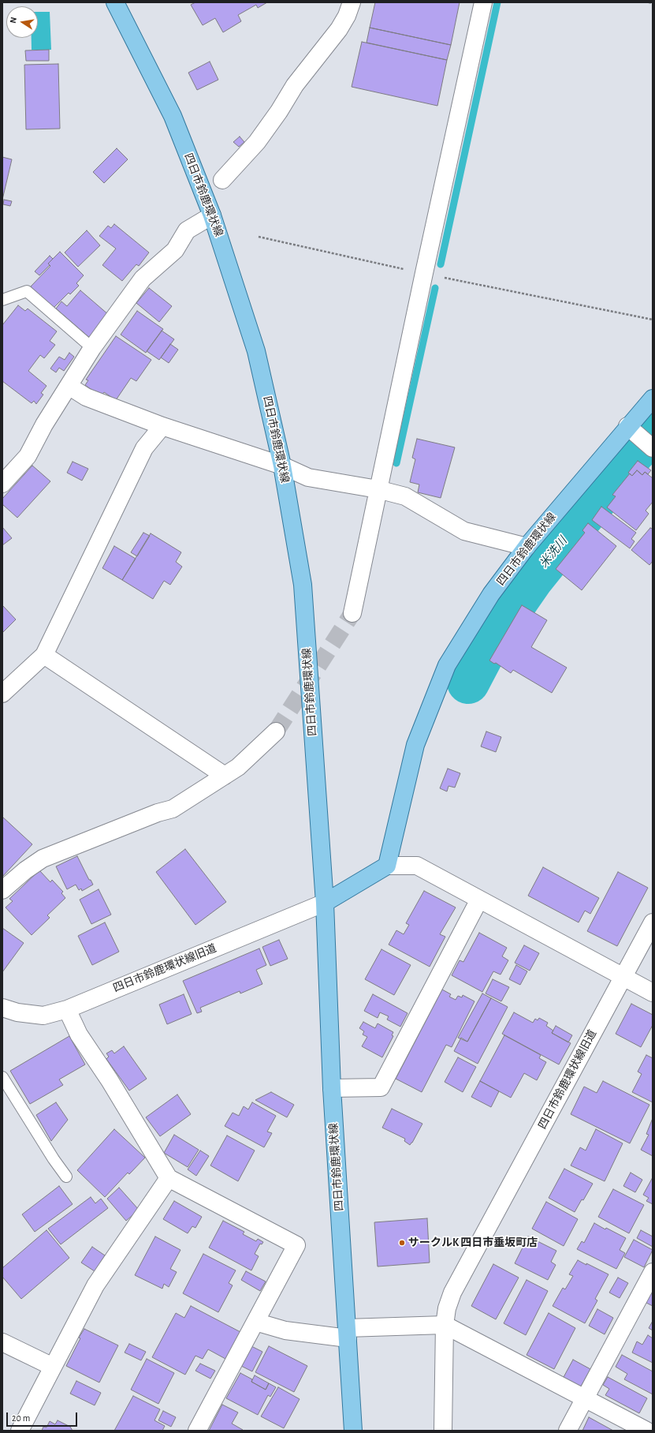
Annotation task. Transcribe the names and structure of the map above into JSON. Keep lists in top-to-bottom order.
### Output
{
  "streets": {
    "main road": ["四日市鈴鹿環状線"],
    "street": ["四日市鈴鹿環状線旧道"]
  },
  "crossings": [
    ["四日市鈴鹿環状線", "四日市鈴鹿環状線旧道"]
  ],
  "water": ["米洗川"],
  "places": ["サークルK 四日市垂坂町店"],
  "scale_bar": "20 m",
  "north": "left"
}
